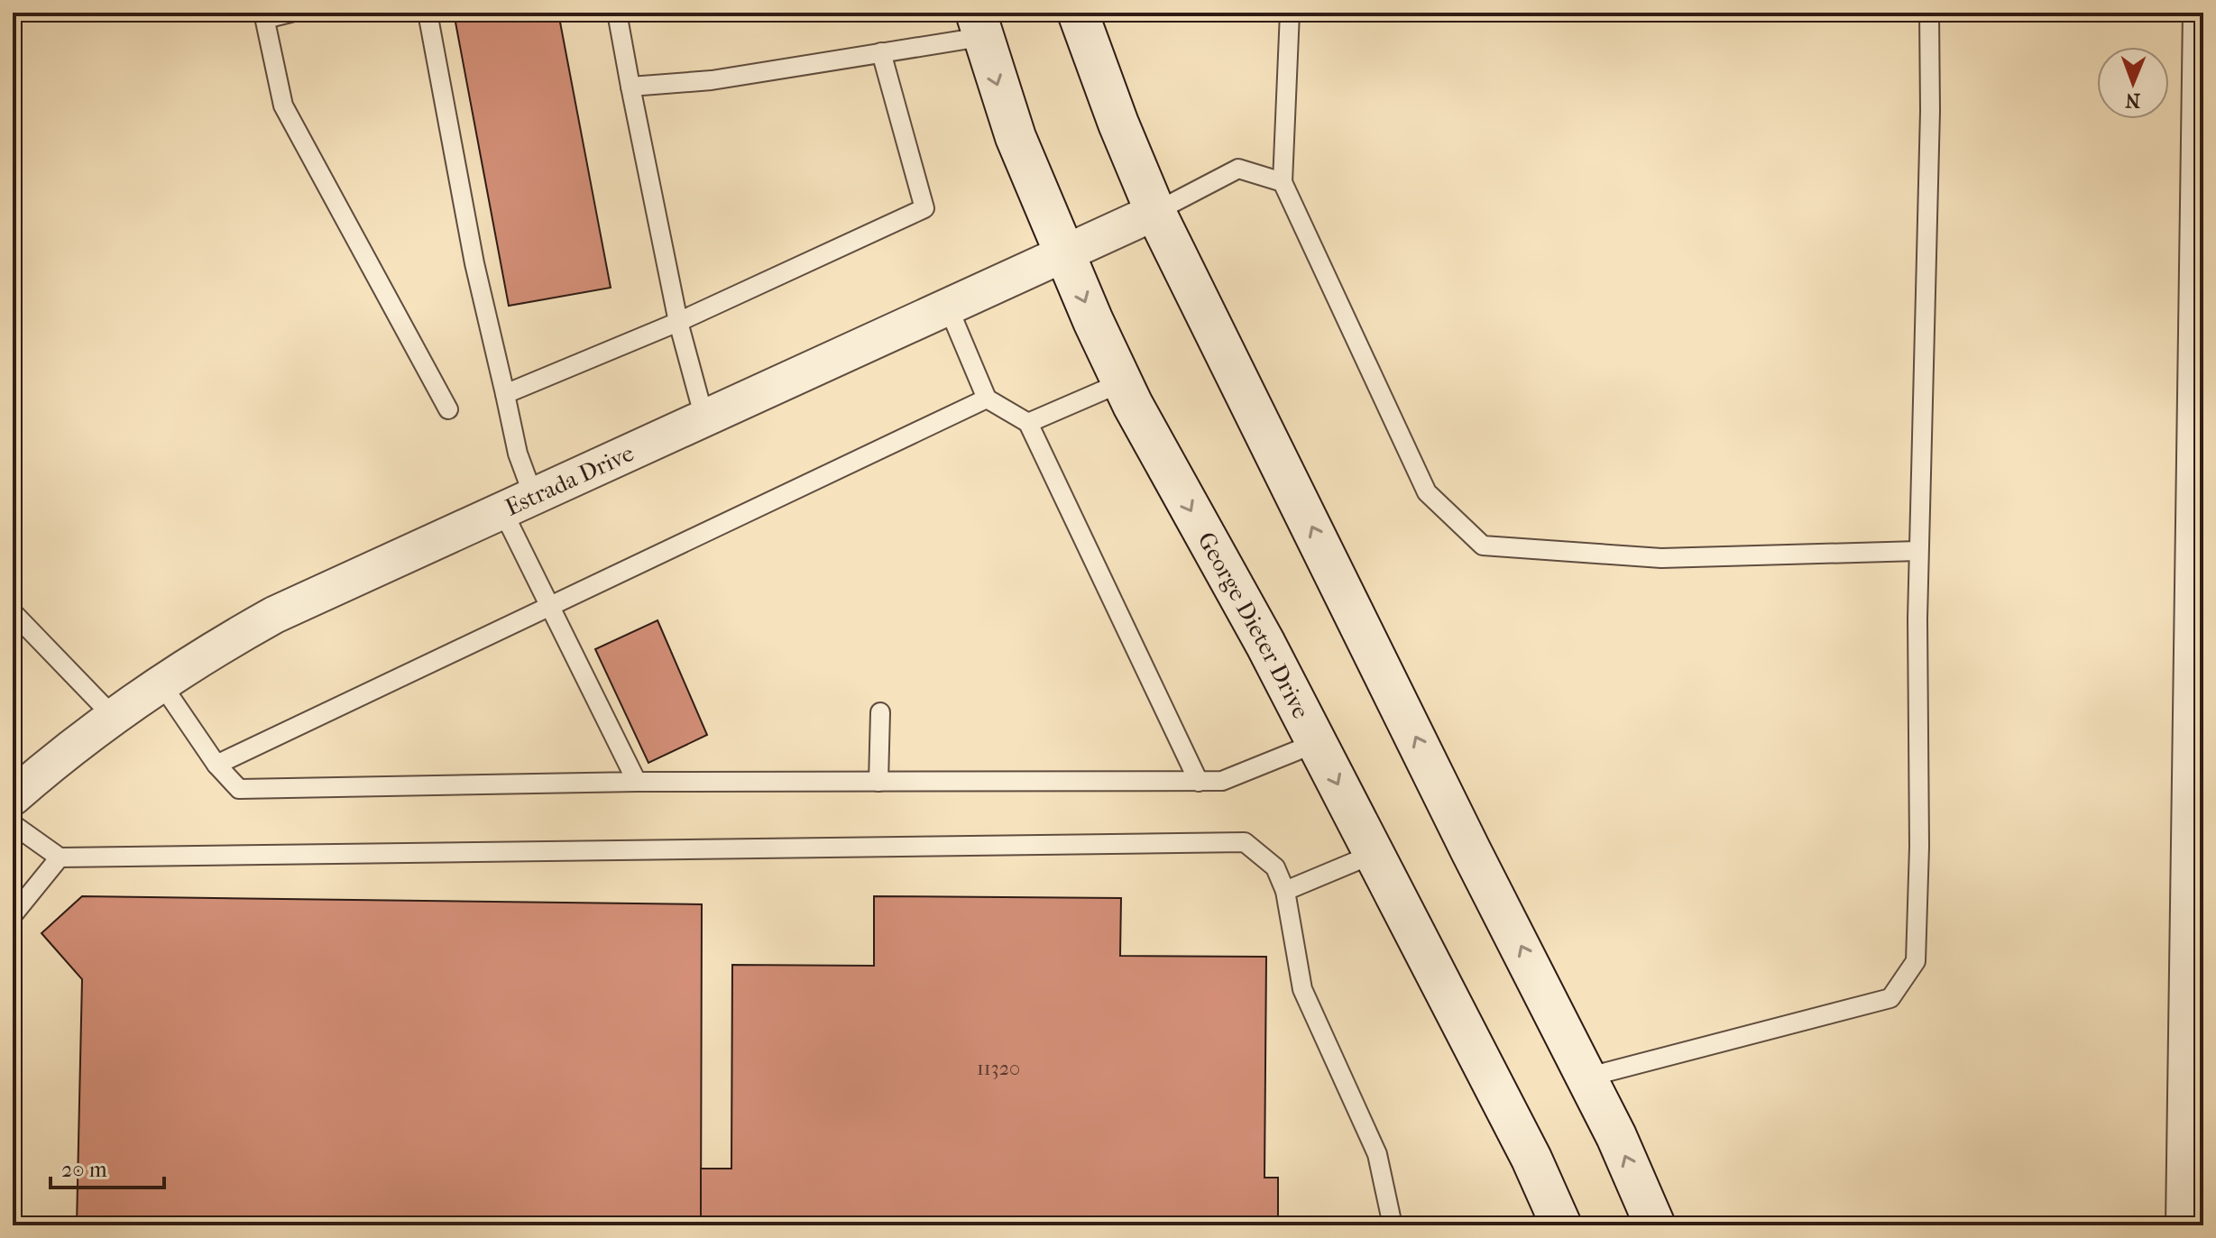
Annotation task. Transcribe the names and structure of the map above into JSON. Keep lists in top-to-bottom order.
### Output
{
  "streets": {
    "main road": ["George Dieter Drive"],
    "street": ["Estrada Drive"]
  },
  "crossings": [
    ["Estrada Drive", "George Dieter Drive"]
  ],
  "house_numbers": ["11320"],
  "scale_bar": "20 m",
  "north": "bottom"
}
